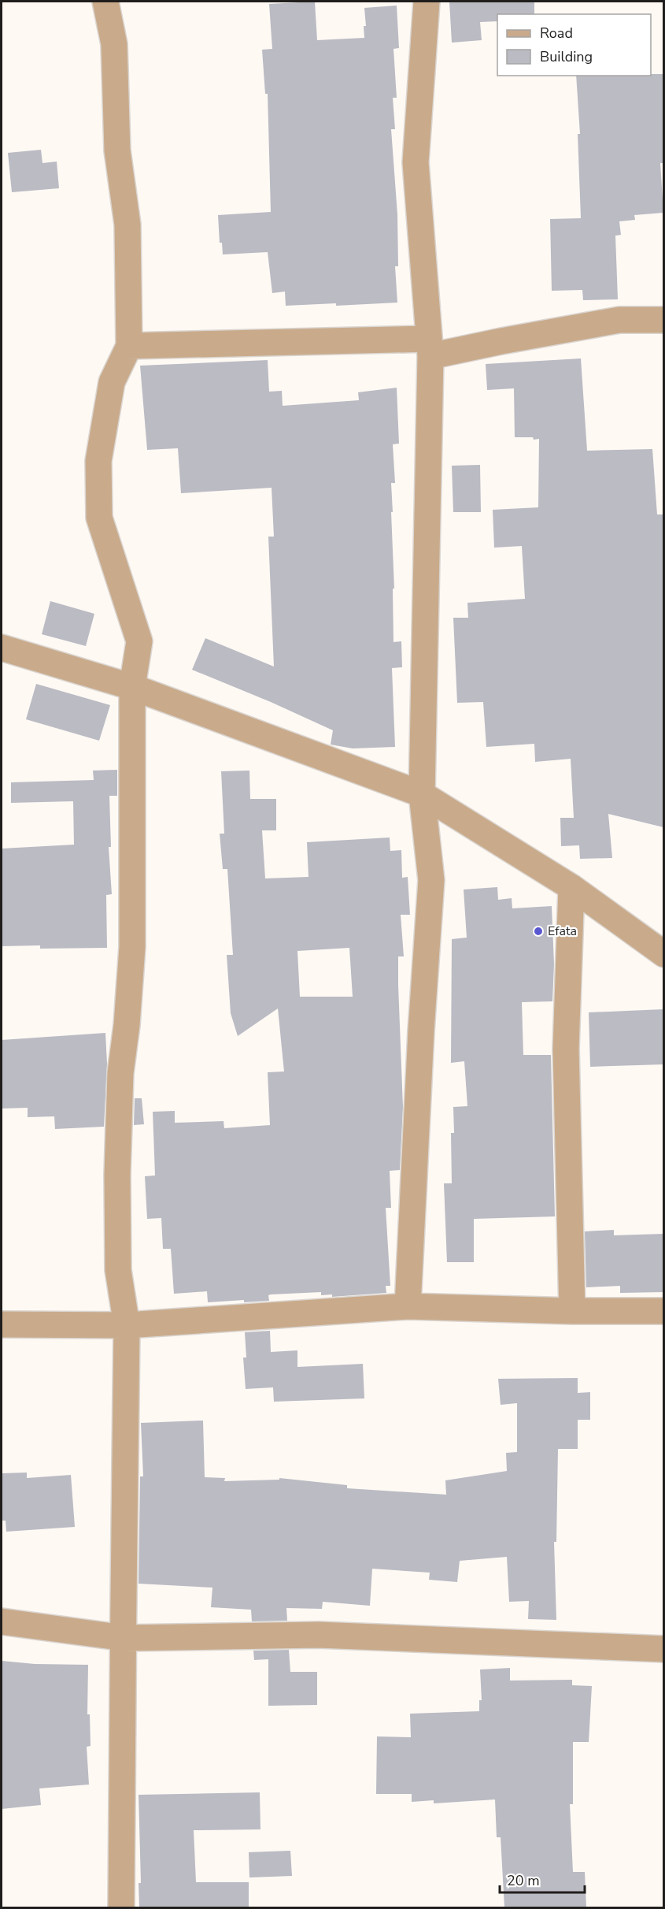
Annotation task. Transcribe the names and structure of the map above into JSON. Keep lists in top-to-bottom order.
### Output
{
  "places": ["Efata"],
  "legend": ["Road", "Building"],
  "scale_bar": "20 m"
}
